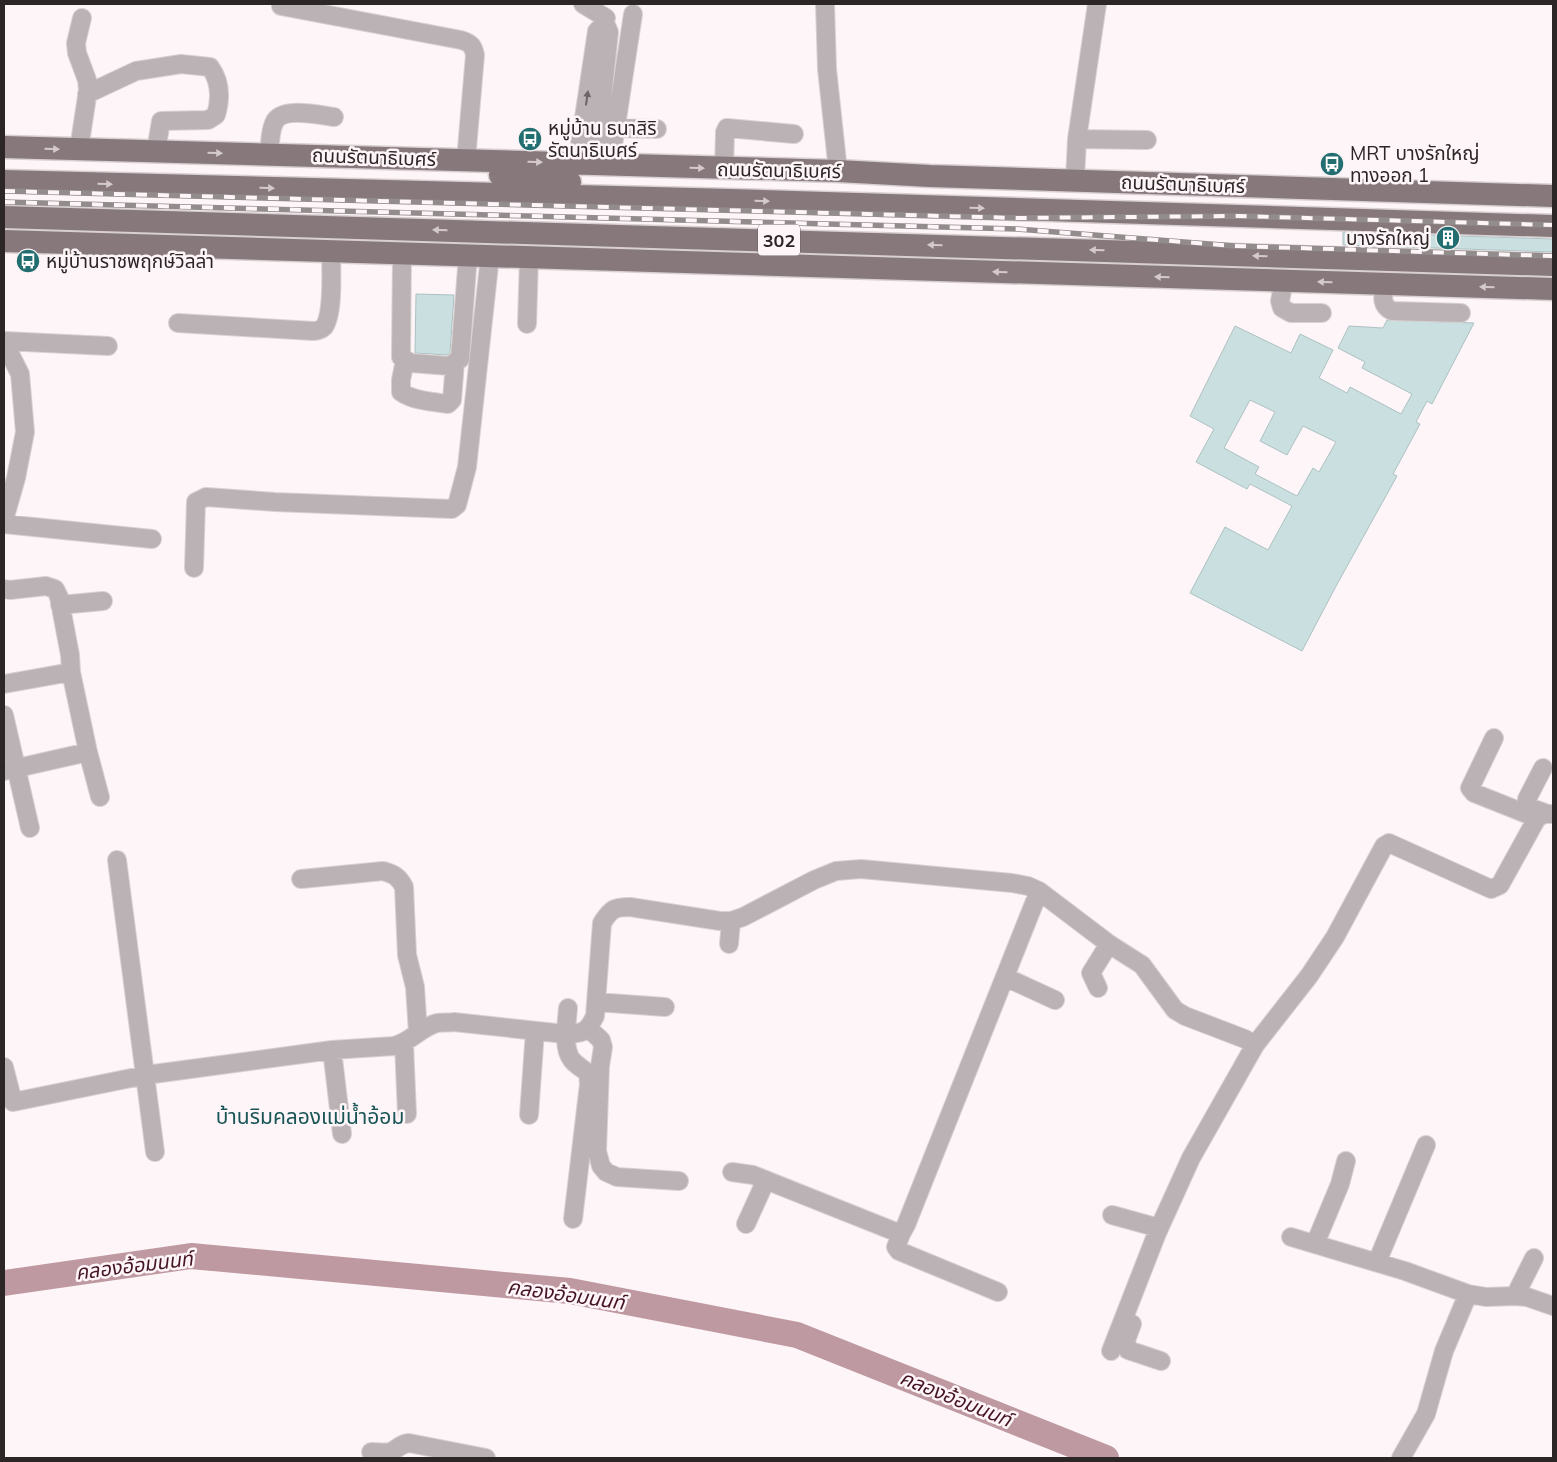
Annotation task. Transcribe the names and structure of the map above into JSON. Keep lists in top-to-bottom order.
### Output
{
  "streets": {
    "main road": ["ถนนรัตนาธิเบศร์", "302"]
  },
  "districts": ["บ้านริมคลองแม่น้ำอ้อม"],
  "water": ["คลองอ้อมนนท์"],
  "places": {
    "bus stop": ["หมู่บ้าน ธนาสิริ รัตนาธิเบศร์", "MRT บางรักใหญ่ ทางออก 1", "หมู่บ้านราชพฤกษ์วิลล่า"],
    "building": ["บางรักใหญ่"]
  }
}
